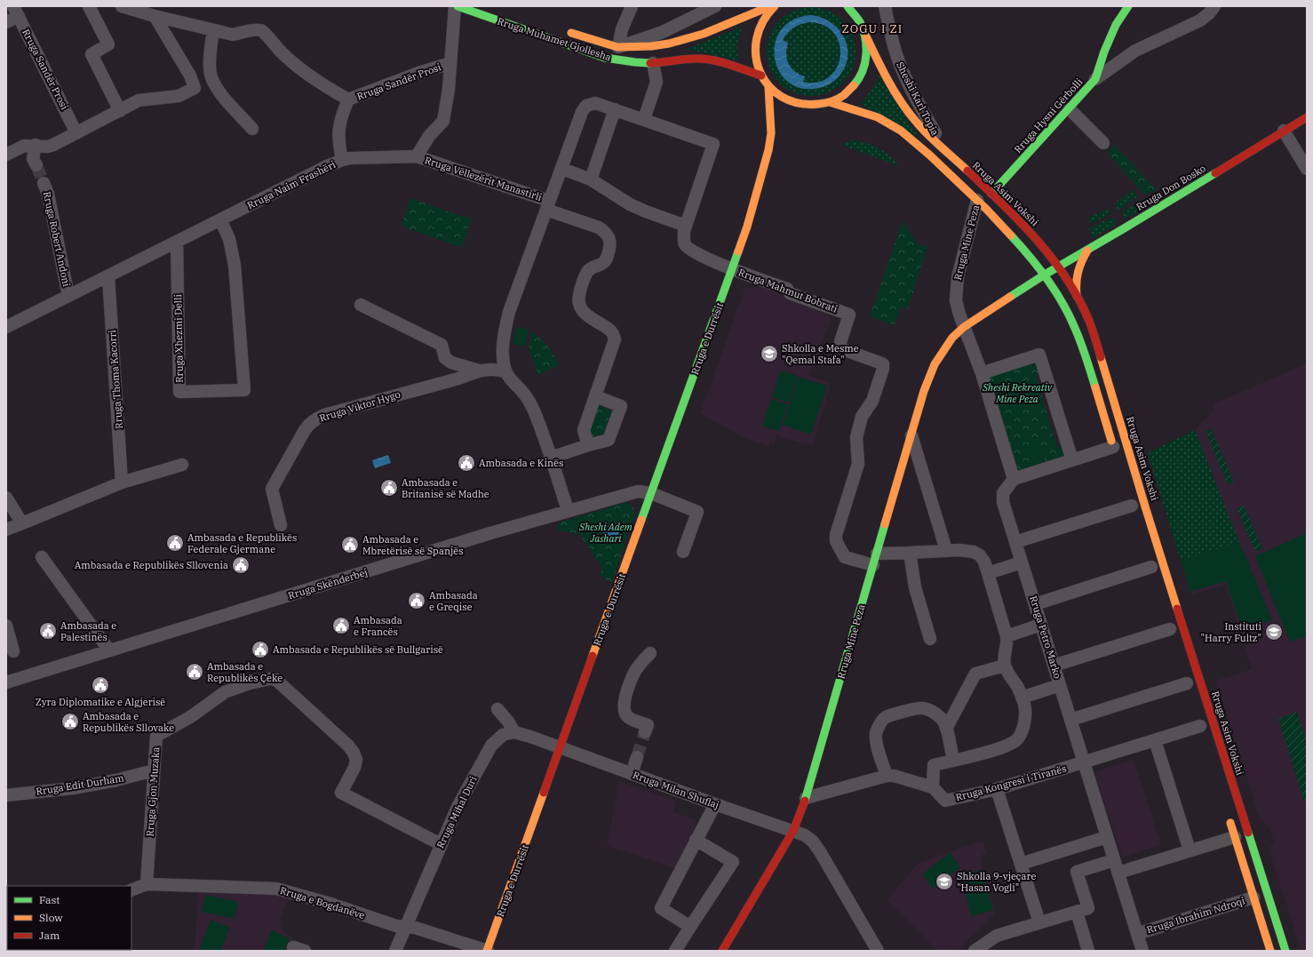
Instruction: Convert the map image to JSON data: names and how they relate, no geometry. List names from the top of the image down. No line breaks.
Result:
{"streets":{"main road":["Rruga Muhamet Gjollesha","Rruga Hysni Gërbolli","Rruga Don Bosko","Rruga Asim Vokshi","Rruga Mine Peza","Rruga e Durrësit"],"street":["Rruga Sandër Prosi","Sheshi Karl Topia","Rruga Vëllezërit Manastirli","Rruga Naim Frashëri","Rruga Robert Andoni","Rruga Mahmut Bobrati","Rruga Xhezmi Delli","Rruga Thoma Kacorri","Rruga Viktor Hygo","Rruga Skënderbej","Rruga Petro Marko","Rruga Kongresi i Tiranës","Rruga Edit Durham","Rruga Milan Shuflaj","Rruga Gjon Muzaka","Rruga Mihal Duri","Rruga e Bogdanëve","Rruga Ibrahim Ndroqi"]},"crossings":[["Sheshi Karl Topia","Rruga Asim Vokshi"],["Rruga Hysni Gërbolli","Rruga Asim Vokshi"],["Rruga Vëllezërit Manastirli","Rruga Naim Frashëri"],["Rruga Vëllezërit Manastirli","Rruga Viktor Hygo"],["Rruga Vëllezërit Manastirli","Rruga Skënderbej"],["Rruga Naim Frashëri","Rruga Robert Andoni"],["Rruga Naim Frashëri","Rruga Xhezmi Delli"],["Rruga Naim Frashëri","Rruga Thoma Kacorri"],["Rruga Don Bosko","Rruga Asim Vokshi"],["Rruga Don Bosko","Rruga Mine Peza"],["Rruga Mine Peza","Rruga Mahmut Bobrati"],["Rruga Mine Peza","Rruga Milan Shuflaj"],["Rruga Mahmut Bobrati","Rruga e Durrësit"],["Rruga e Durrësit","Rruga Skënderbej"],["Rruga e Durrësit","Rruga Milan Shuflaj"],["Rruga e Durrësit","Rruga e Bogdanëve"],["Rruga Petro Marko","Rruga Kongresi i Tiranës"],["Rruga Petro Marko","Rruga Ibrahim Ndroqi"],["Rruga Edit Durham","Rruga Gjon Muzaka"],["Rruga Gjon Muzaka","Rruga Mihal Duri"],["Rruga Gjon Muzaka","Rruga e Bogdanëve"],["Rruga Mihal Duri","Rruga e Bogdanëve"]],"districts":["ZOGU I ZI"],"parks":["Sheshi Rekreativ Mine Peza","Sheshi Adem Jashari"],"places":{"school or university":["Shkolla e Mesme \"Qemal Stafa\"","Instituti \"Harry Fultz\"","Shkolla 9-vjeçare \"Hasan Vogli\""],"public building":["Ambasada e Kinës","Ambasada e Britanisë së Madhe","Ambasada e Republikës Federale Gjermane","Ambasada e Mbretërisë së Spanjës","Ambasada e Republikës Sllovenia","Ambasada e Greqise","Ambasada e Francës","Ambasada e Palestinës","Ambasada e Republikës së Bullgarisë","Ambasada e Republikës Çeke","Zyra Diplomatike e Algjerisë","Ambasada e Republikës Sllovake"]},"legend":["Fast","Slow","Jam"]}
